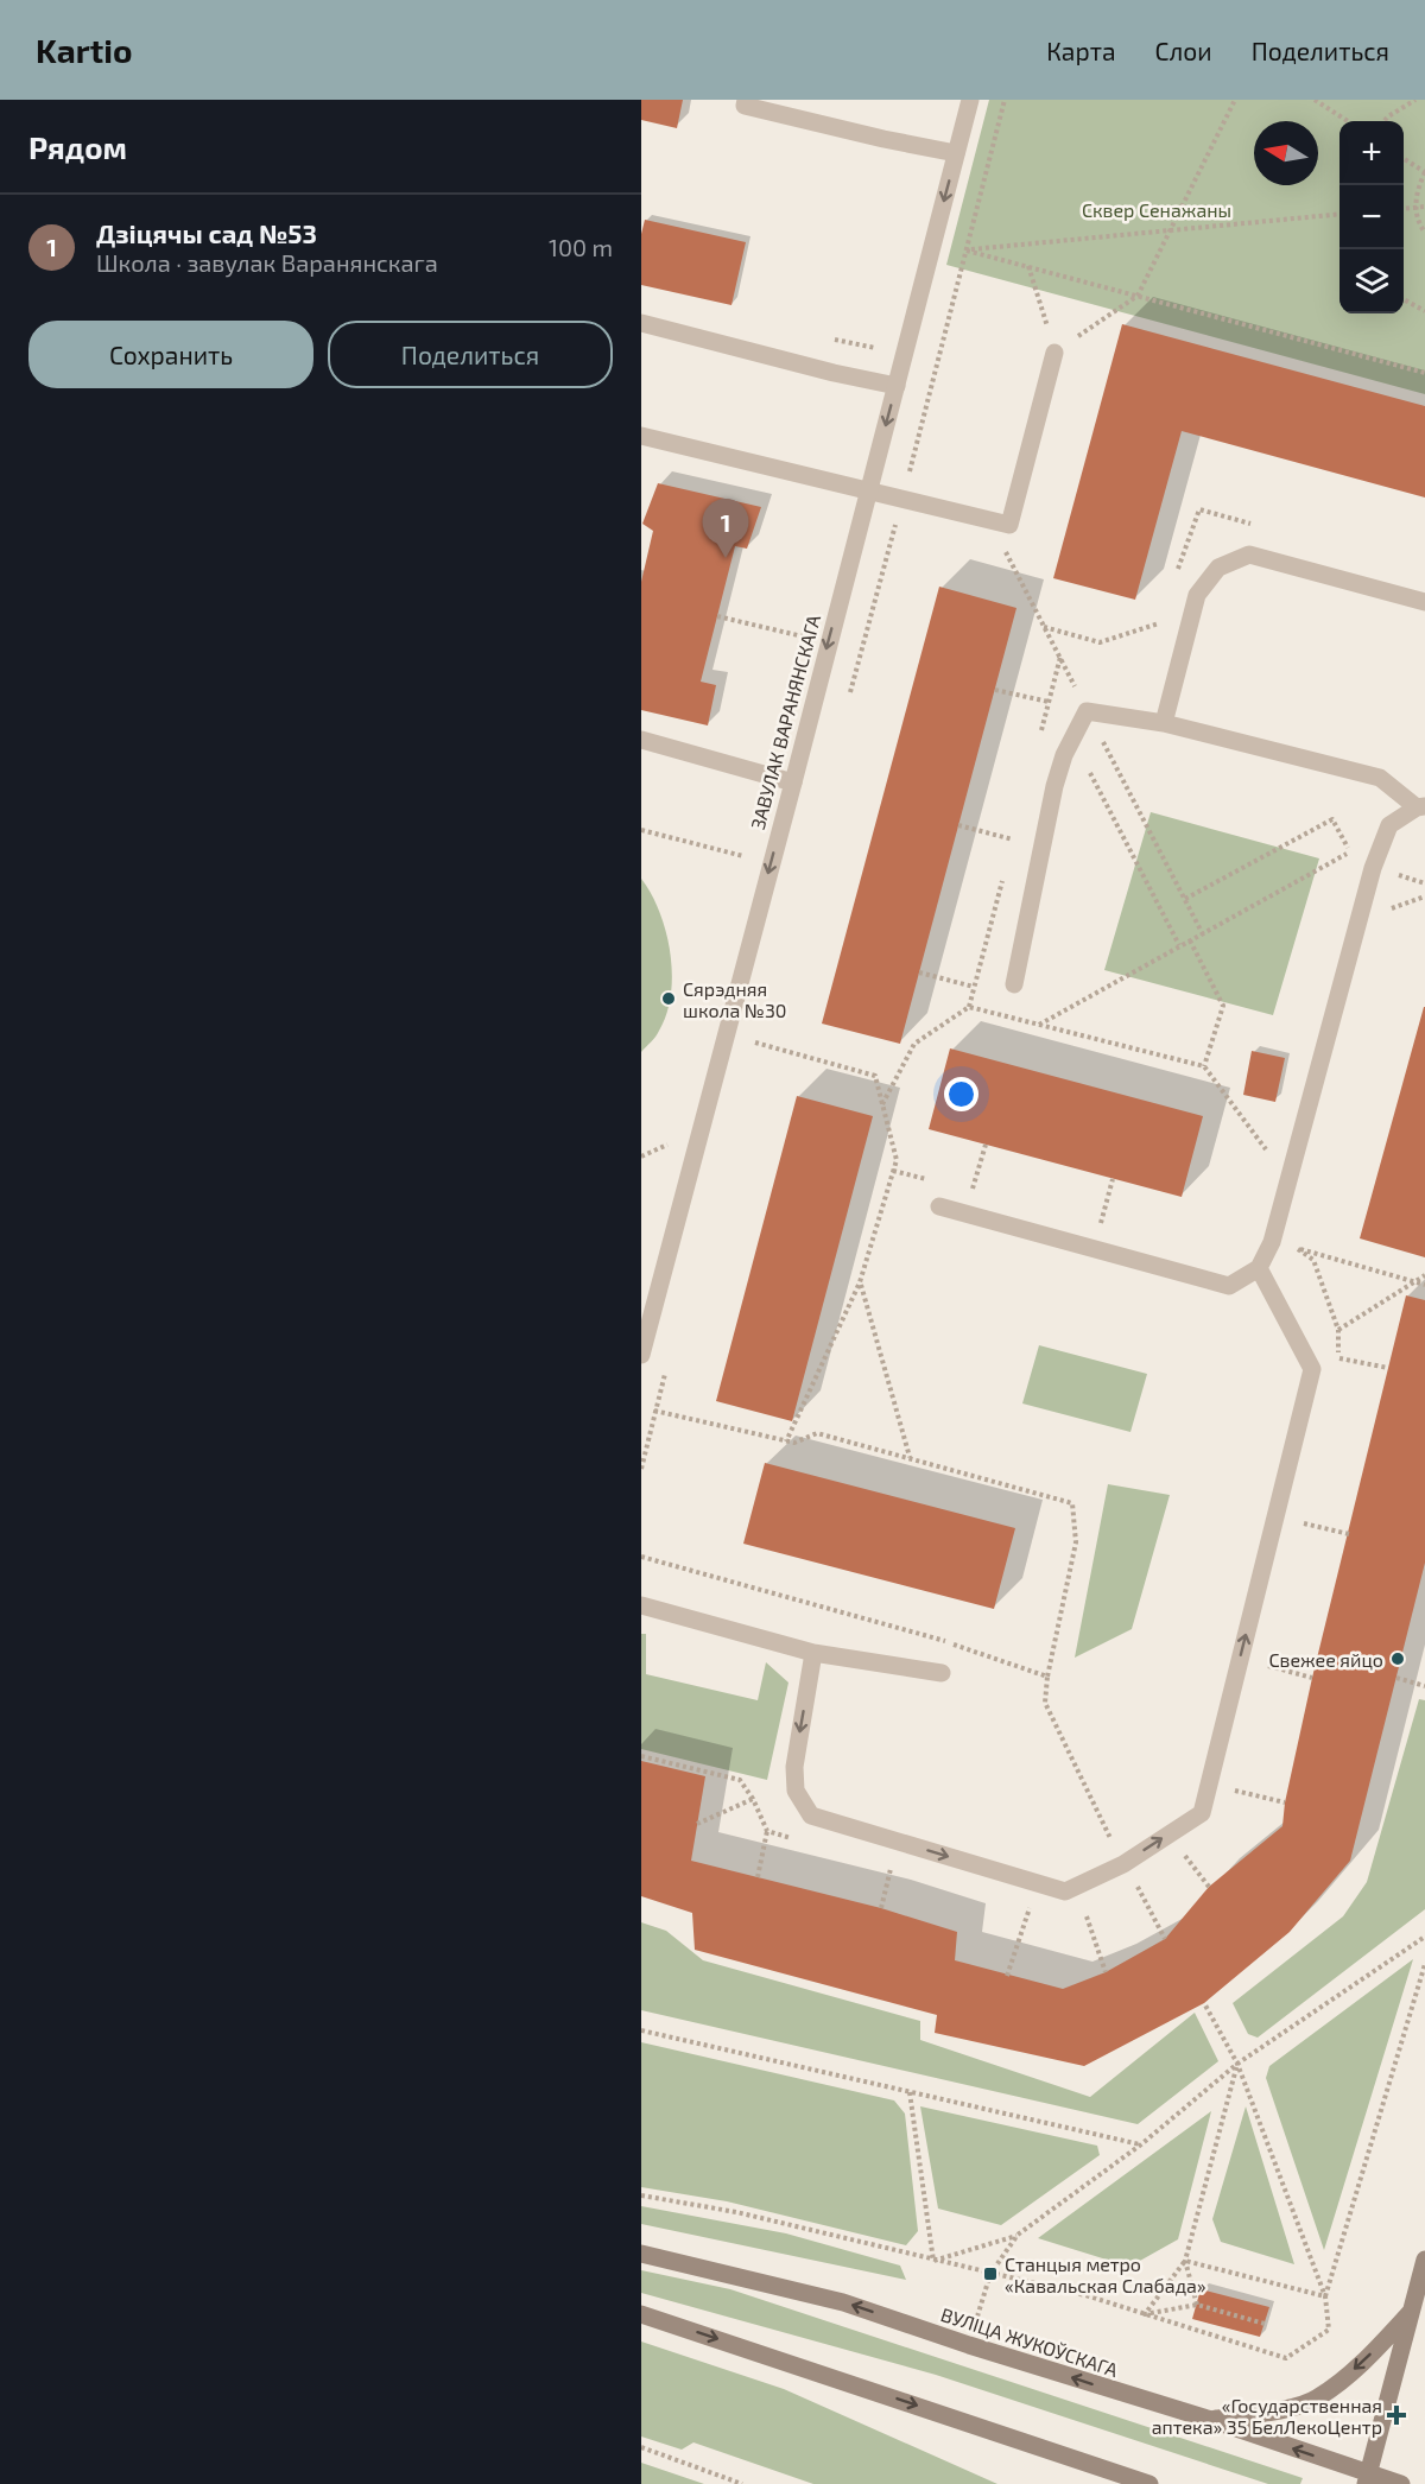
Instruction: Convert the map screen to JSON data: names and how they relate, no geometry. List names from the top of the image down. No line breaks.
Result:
{"streets":{"main road":["ВУЛІЦА ЖУКОЎСКАГА"],"street":["ЗАВУЛАК ВАРАНЯНСКАГА"]},"one_way":["ЗАВУЛАК ВАРАНЯНСКАГА"],"parks":["Сквер Сенажаны"],"places":{"other":["Сярэдняя школа №30","Свежее яйцо"],"transit":["Станцыя метро «Кавальская Слабада»"],"health":["«Государственная аптека» 35 БелЛекоЦентр"]},"north":"left","page":{"header":"Kartio","nav":["Карта","Слои","Поделиться"],"heading":"Рядом","map_buttons":["+","−"],"list":[{"mark":"1","name":"Дзіцячы сад №53","note":"Школа · завулак Варанянскага","value":"100 m"}],"buttons":["Сохранить","Поделиться"],"pins":"1"}}
